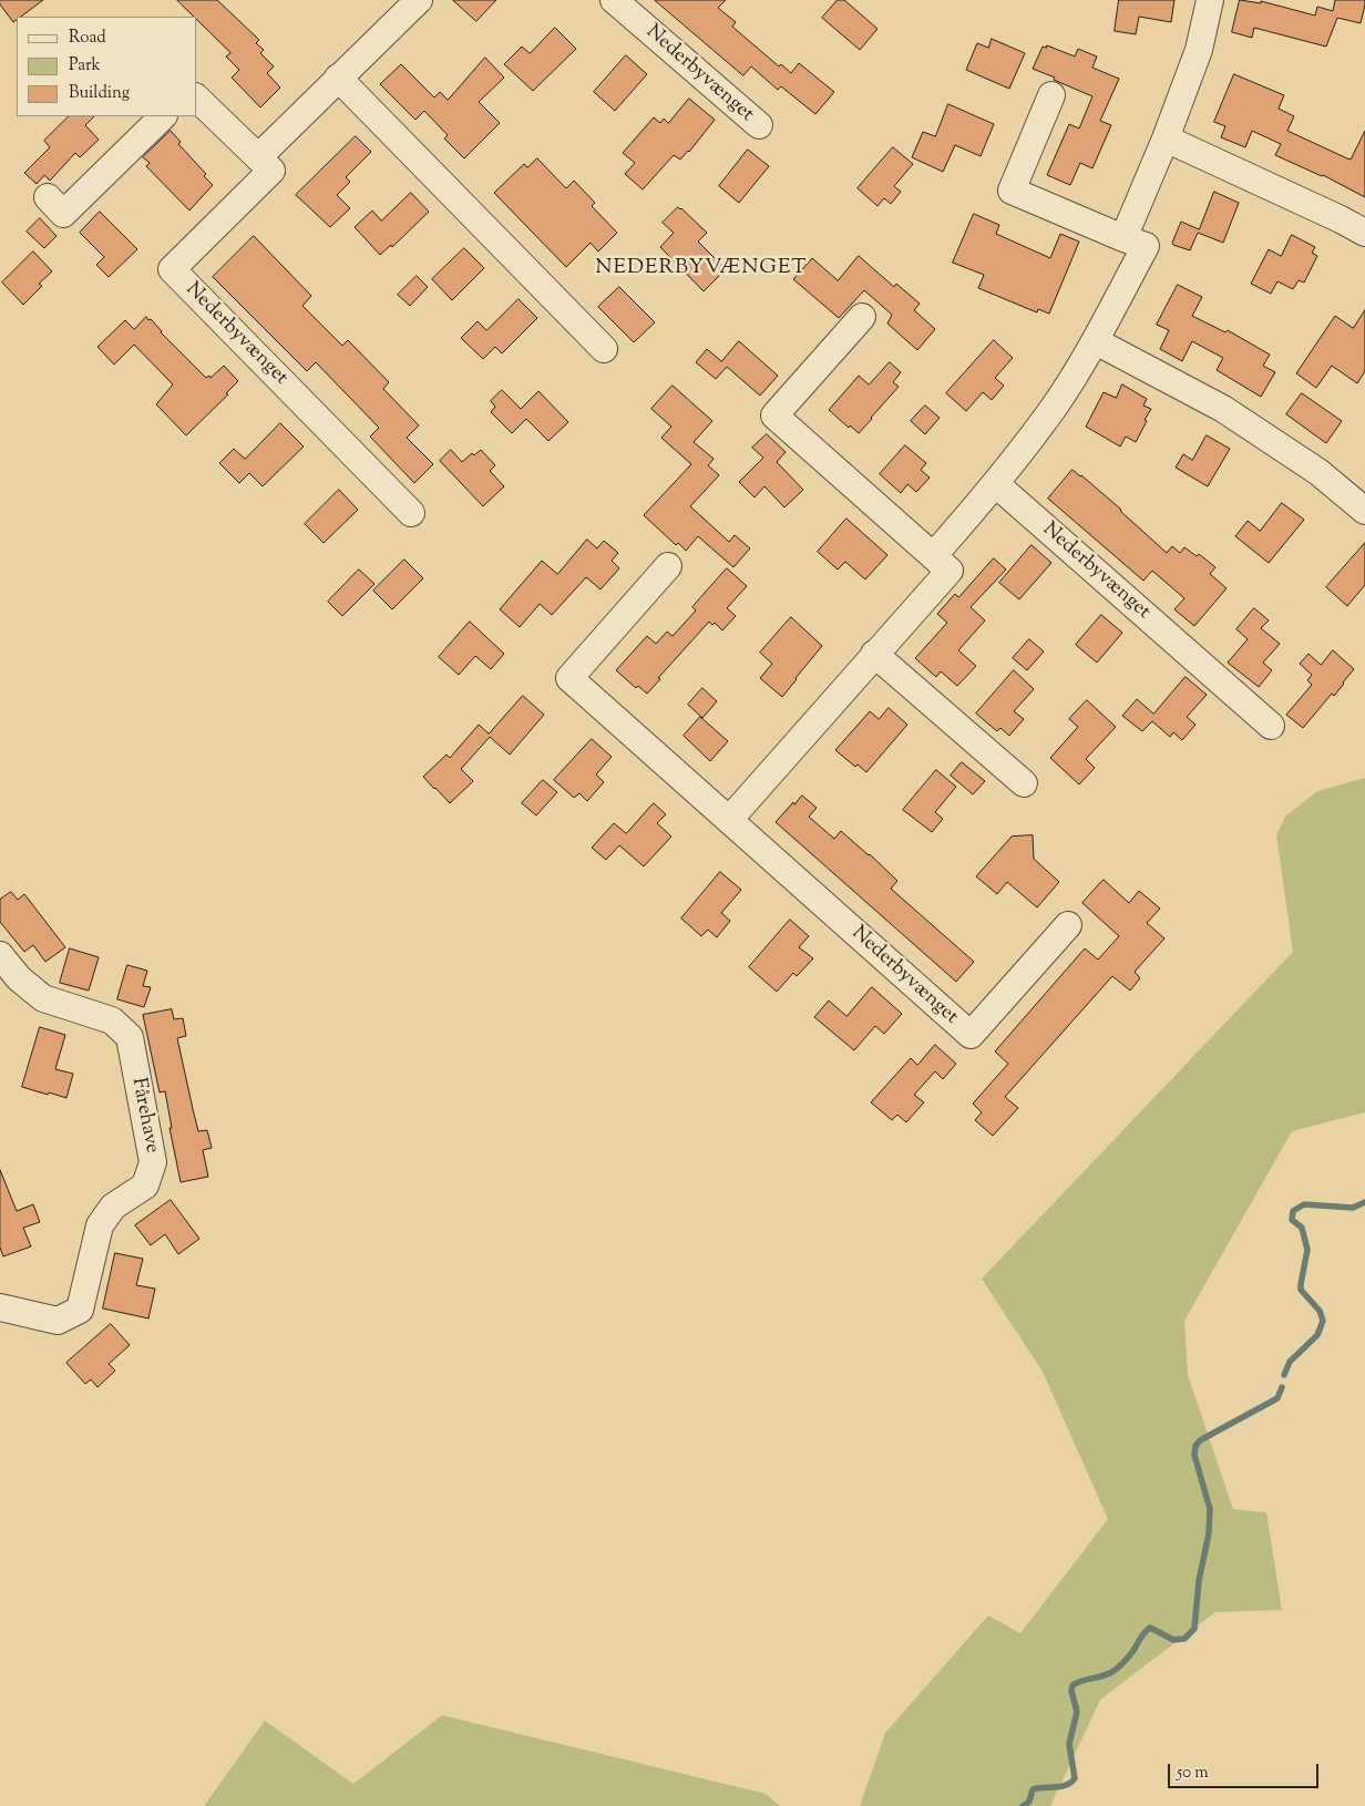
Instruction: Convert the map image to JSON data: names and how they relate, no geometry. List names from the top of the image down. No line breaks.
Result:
{"streets":{"street":["Nederbyvænget","Fårehave"]},"districts":["NEDERBYVÆNGET"],"legend":["Road","Park","Building"],"scale_bar":"50 m"}
